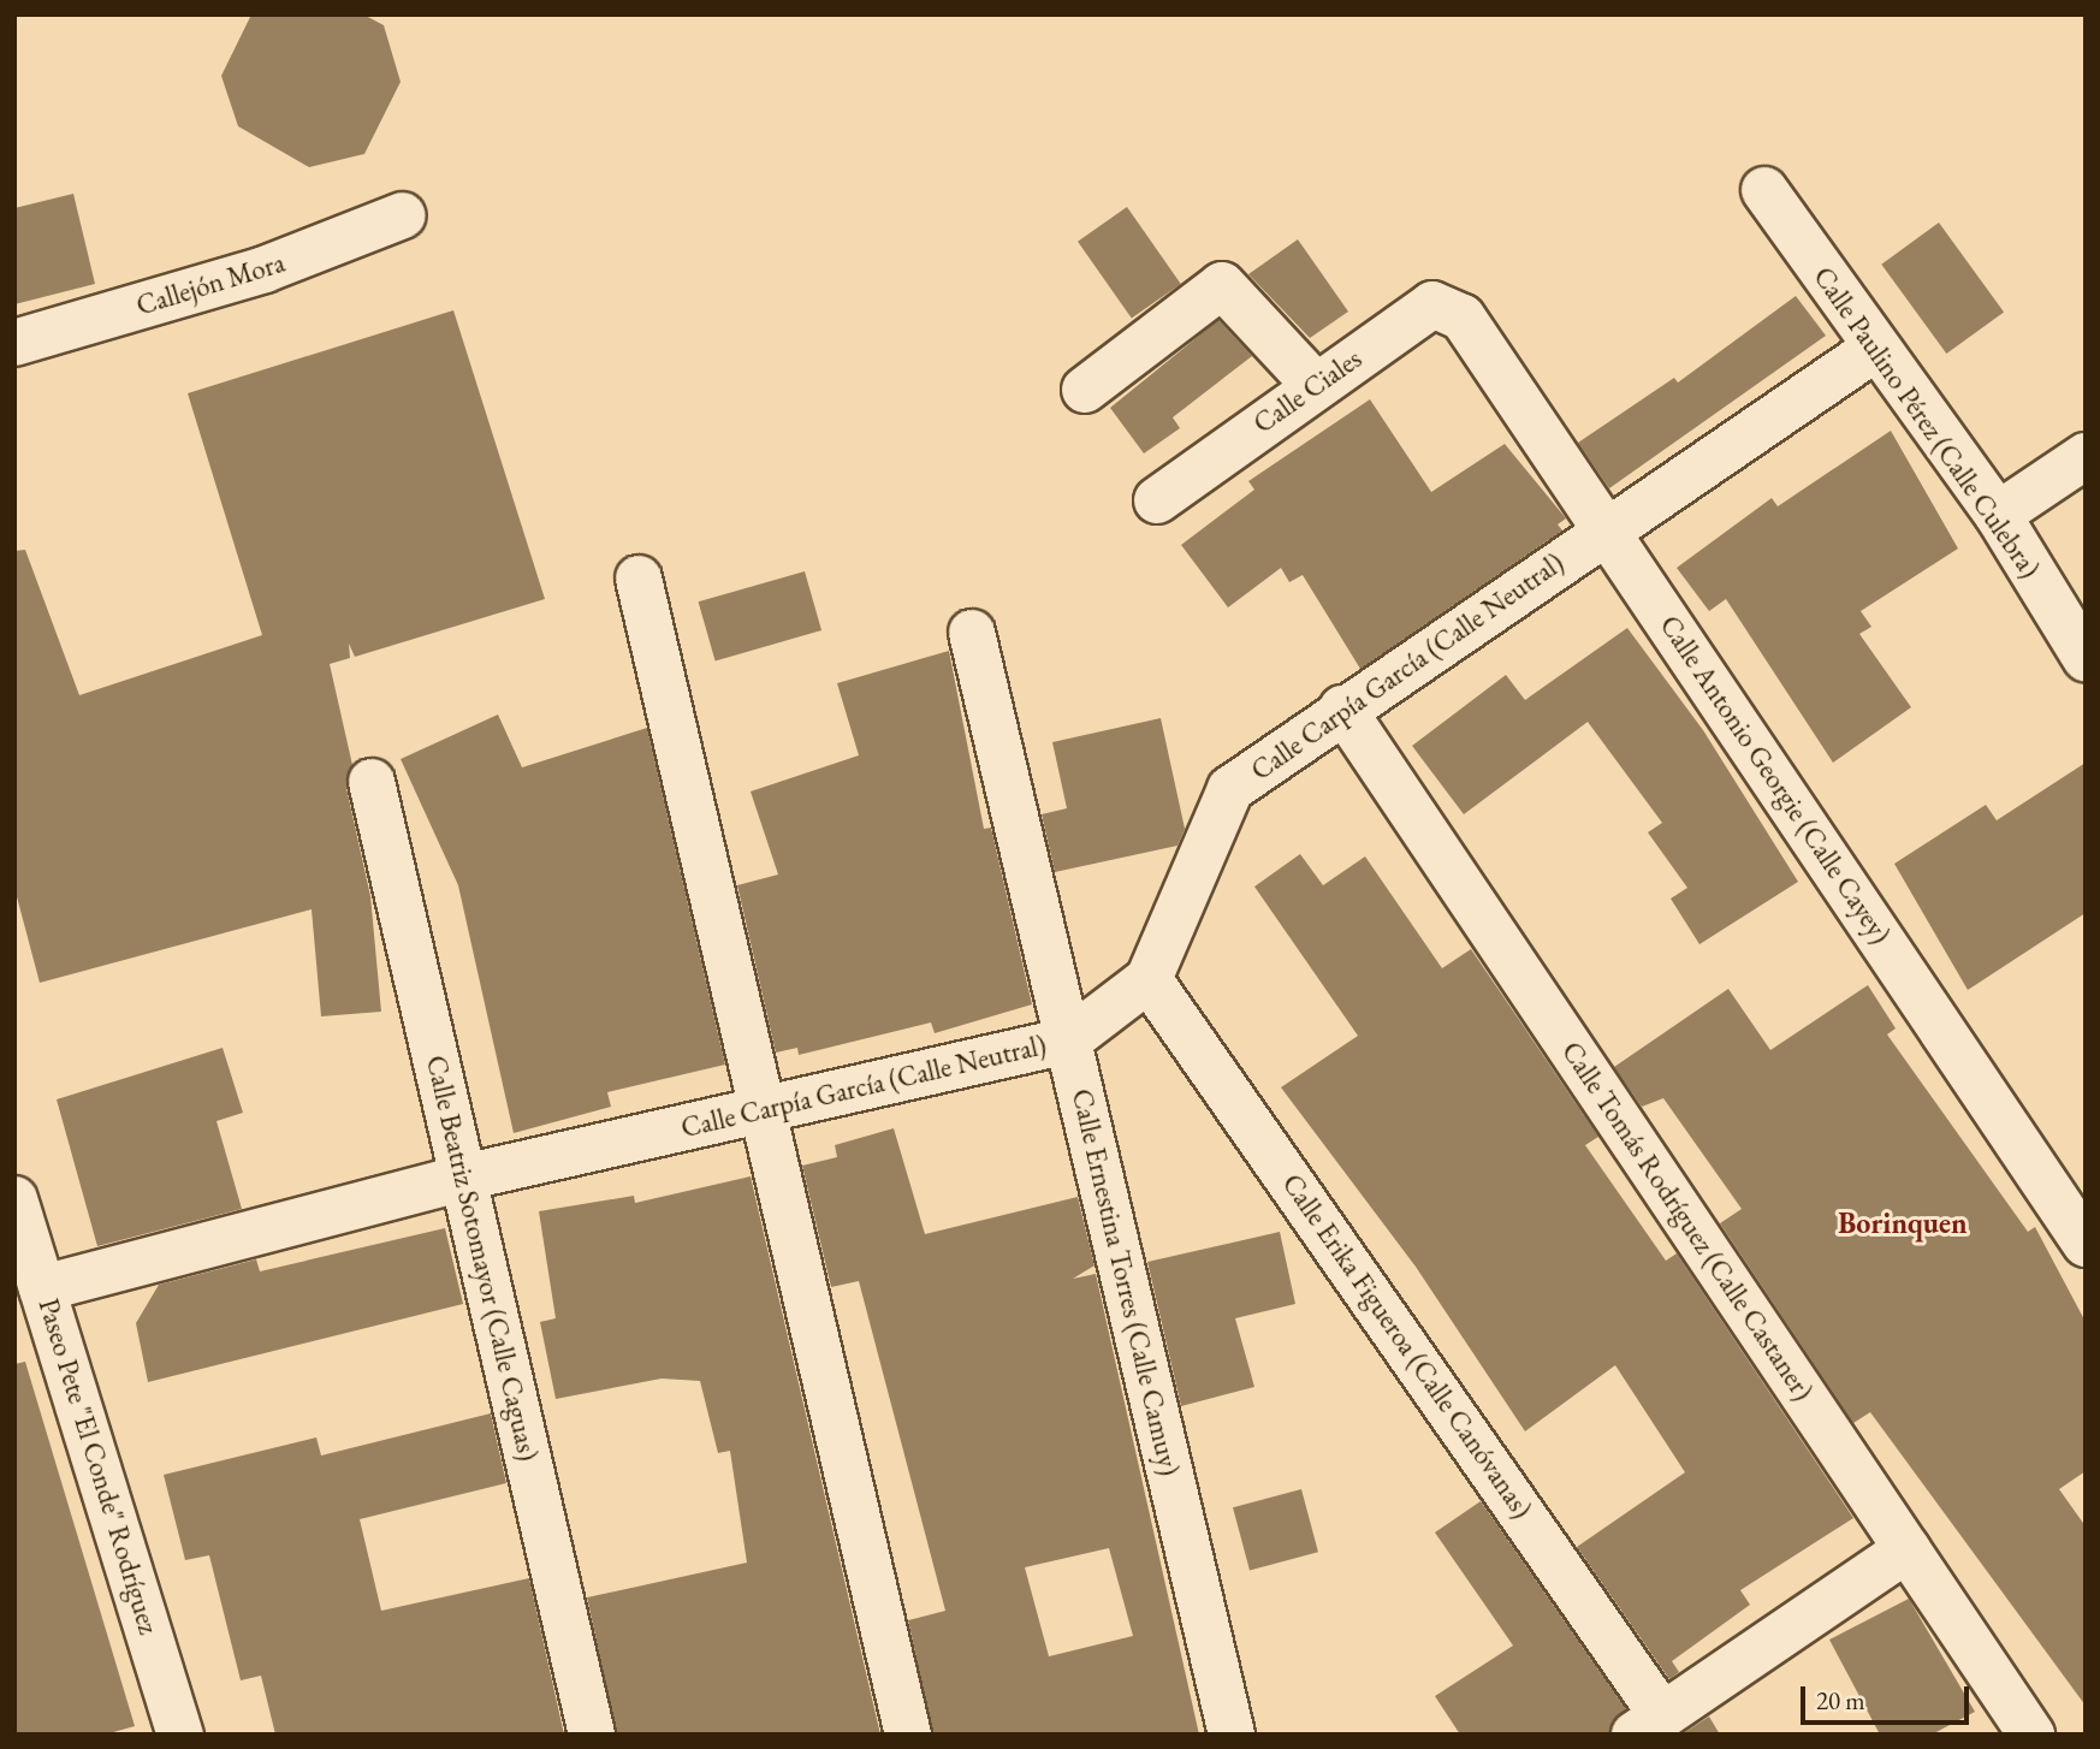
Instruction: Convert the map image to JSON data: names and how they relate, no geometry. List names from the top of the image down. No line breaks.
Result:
{"streets":{"street":["Callejón Mora","Calle Ciales","Calle Paulino Pérez (Calle Culebra)","Calle Carpía García (Calle Neutral)","Calle Antonio Georgie (Calle Cayey)","Calle Tomás Rodríguez (Calle Castaner)","Calle Beatriz Sotomayor (Calle Caguas)","Calle Ernestina Torres (Calle Camuy)","Calle Erika Figueroa (Calle Canóvanas)","Paseo Pete \"El Conde\" Rodríguez"]},"crossings":[["Calle Ciales","Calle Antonio Georgie (Calle Cayey)"],["Calle Paulino Pérez (Calle Culebra)","Calle Carpía García (Calle Neutral)"],["Calle Carpía García (Calle Neutral)","Calle Antonio Georgie (Calle Cayey)"],["Calle Carpía García (Calle Neutral)","Calle Tomás Rodríguez (Calle Castaner)"],["Calle Carpía García (Calle Neutral)","Calle Beatriz Sotomayor (Calle Caguas)"],["Calle Carpía García (Calle Neutral)","Calle Ernestina Torres (Calle Camuy)"],["Calle Carpía García (Calle Neutral)","Calle Erika Figueroa (Calle Canóvanas)"],["Calle Carpía García (Calle Neutral)","Paseo Pete \"El Conde\" Rodríguez"]],"districts":["Borinquen"],"scale_bar":"20 m"}
